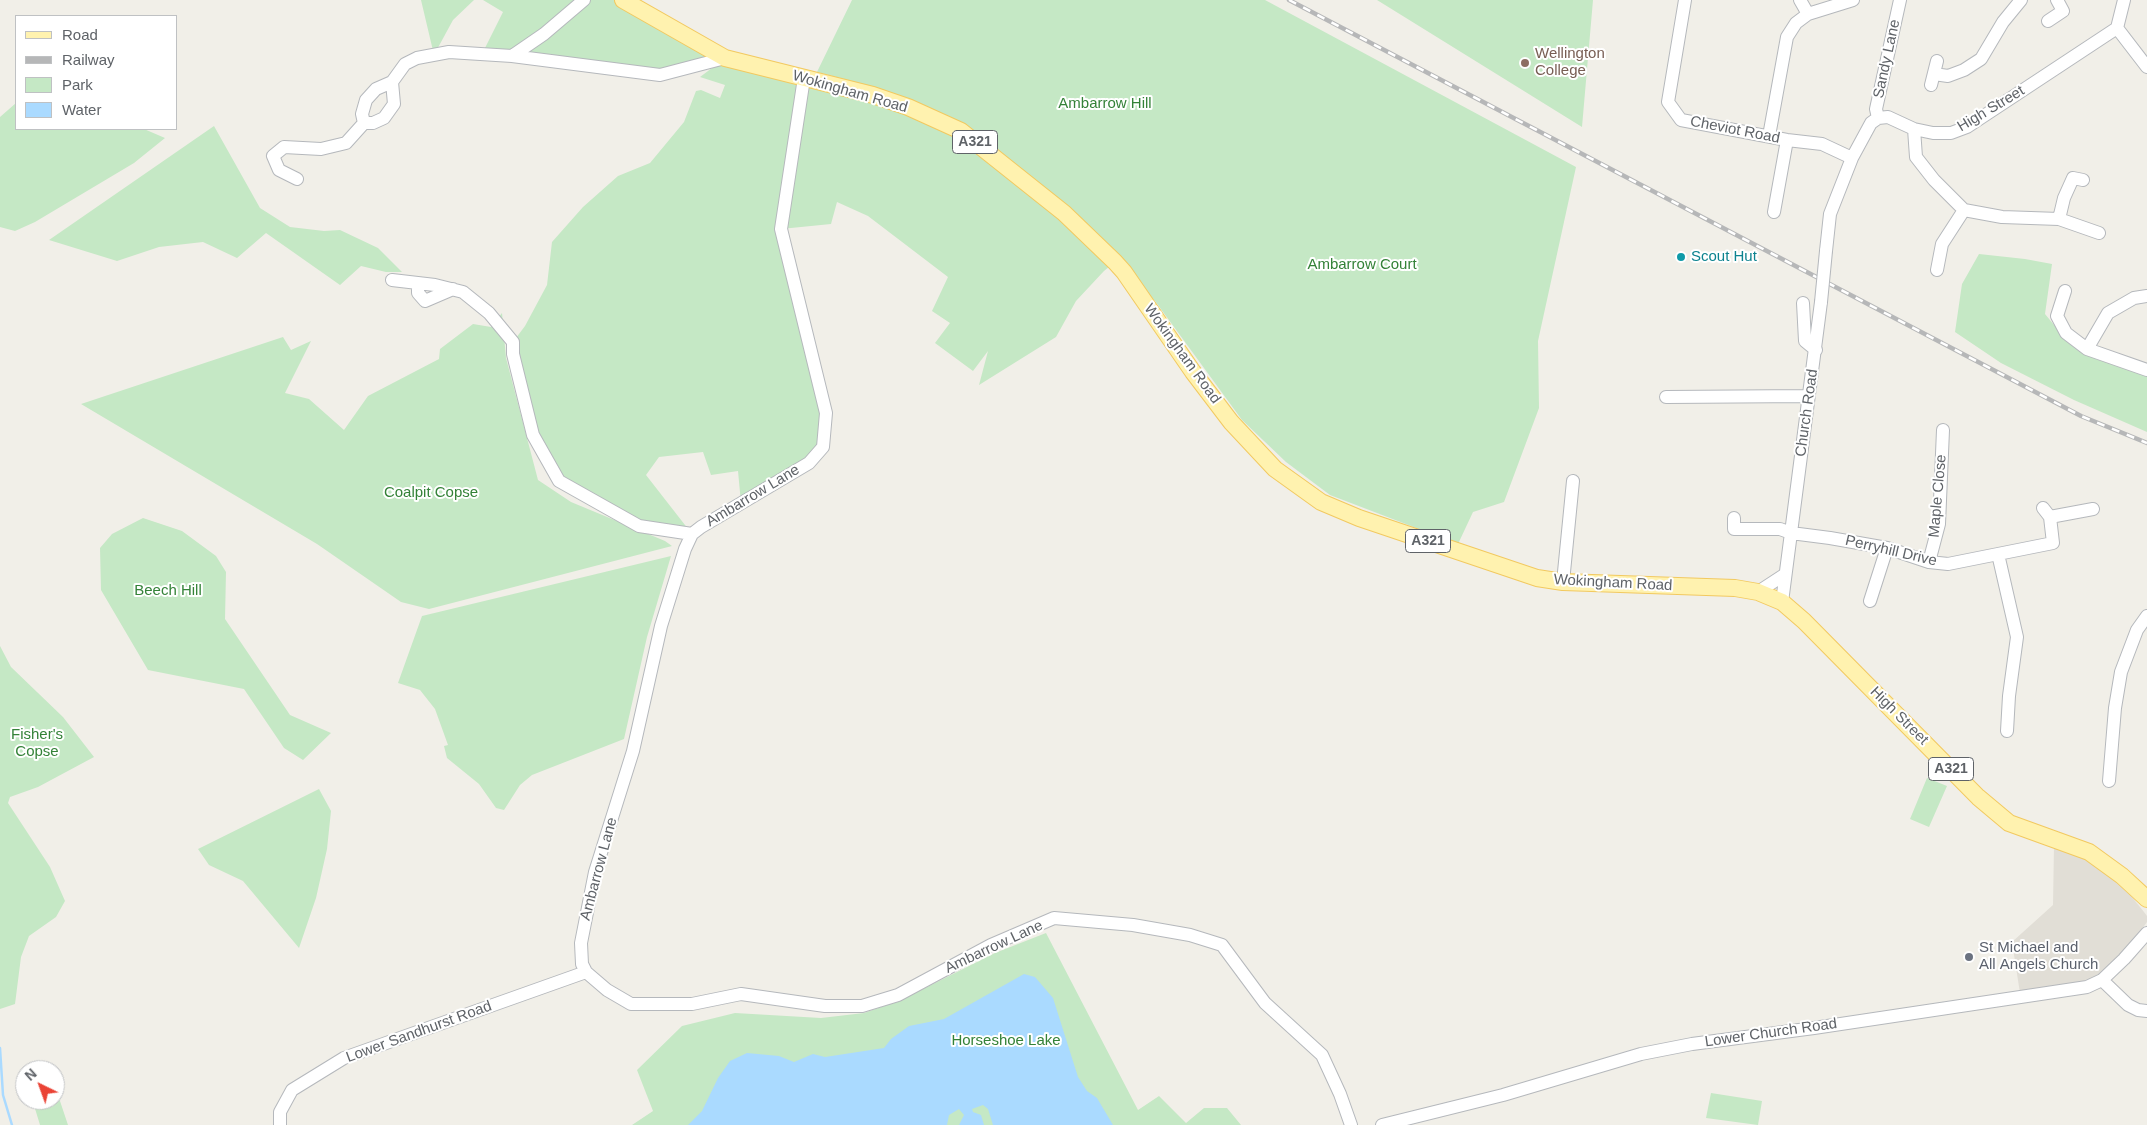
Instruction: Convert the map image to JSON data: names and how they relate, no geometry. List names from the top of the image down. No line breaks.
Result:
{"streets":{"main road":["Wokingham Road","High Street","A321"],"street":["Sandy Lane","Cheviot Road","Church Road","Ambarrow Lane","Maple Close","Perryhill Drive","Lower Sandhurst Road","Lower Church Road"]},"crossings":[["Sandy Lane","High Street"],["Wokingham Road","High Street"],["Wokingham Road","Church Road"],["Wokingham Road","Ambarrow Lane"],["High Street","Church Road"],["Cheviot Road","Church Road"],["Church Road","Perryhill Drive"],["Ambarrow Lane","Lower Sandhurst Road"],["Maple Close","Perryhill Drive"]],"parks":["Ambarrow Hill","Ambarrow Court","Coalpit Copse","Beech Hill","Fisher's Copse","Horseshoe Lake"],"places":["Wellington College","Scout Hut","St Michael and All Angels Church"],"legend":["Road","Railway","Park","Water"],"north":"top left"}
